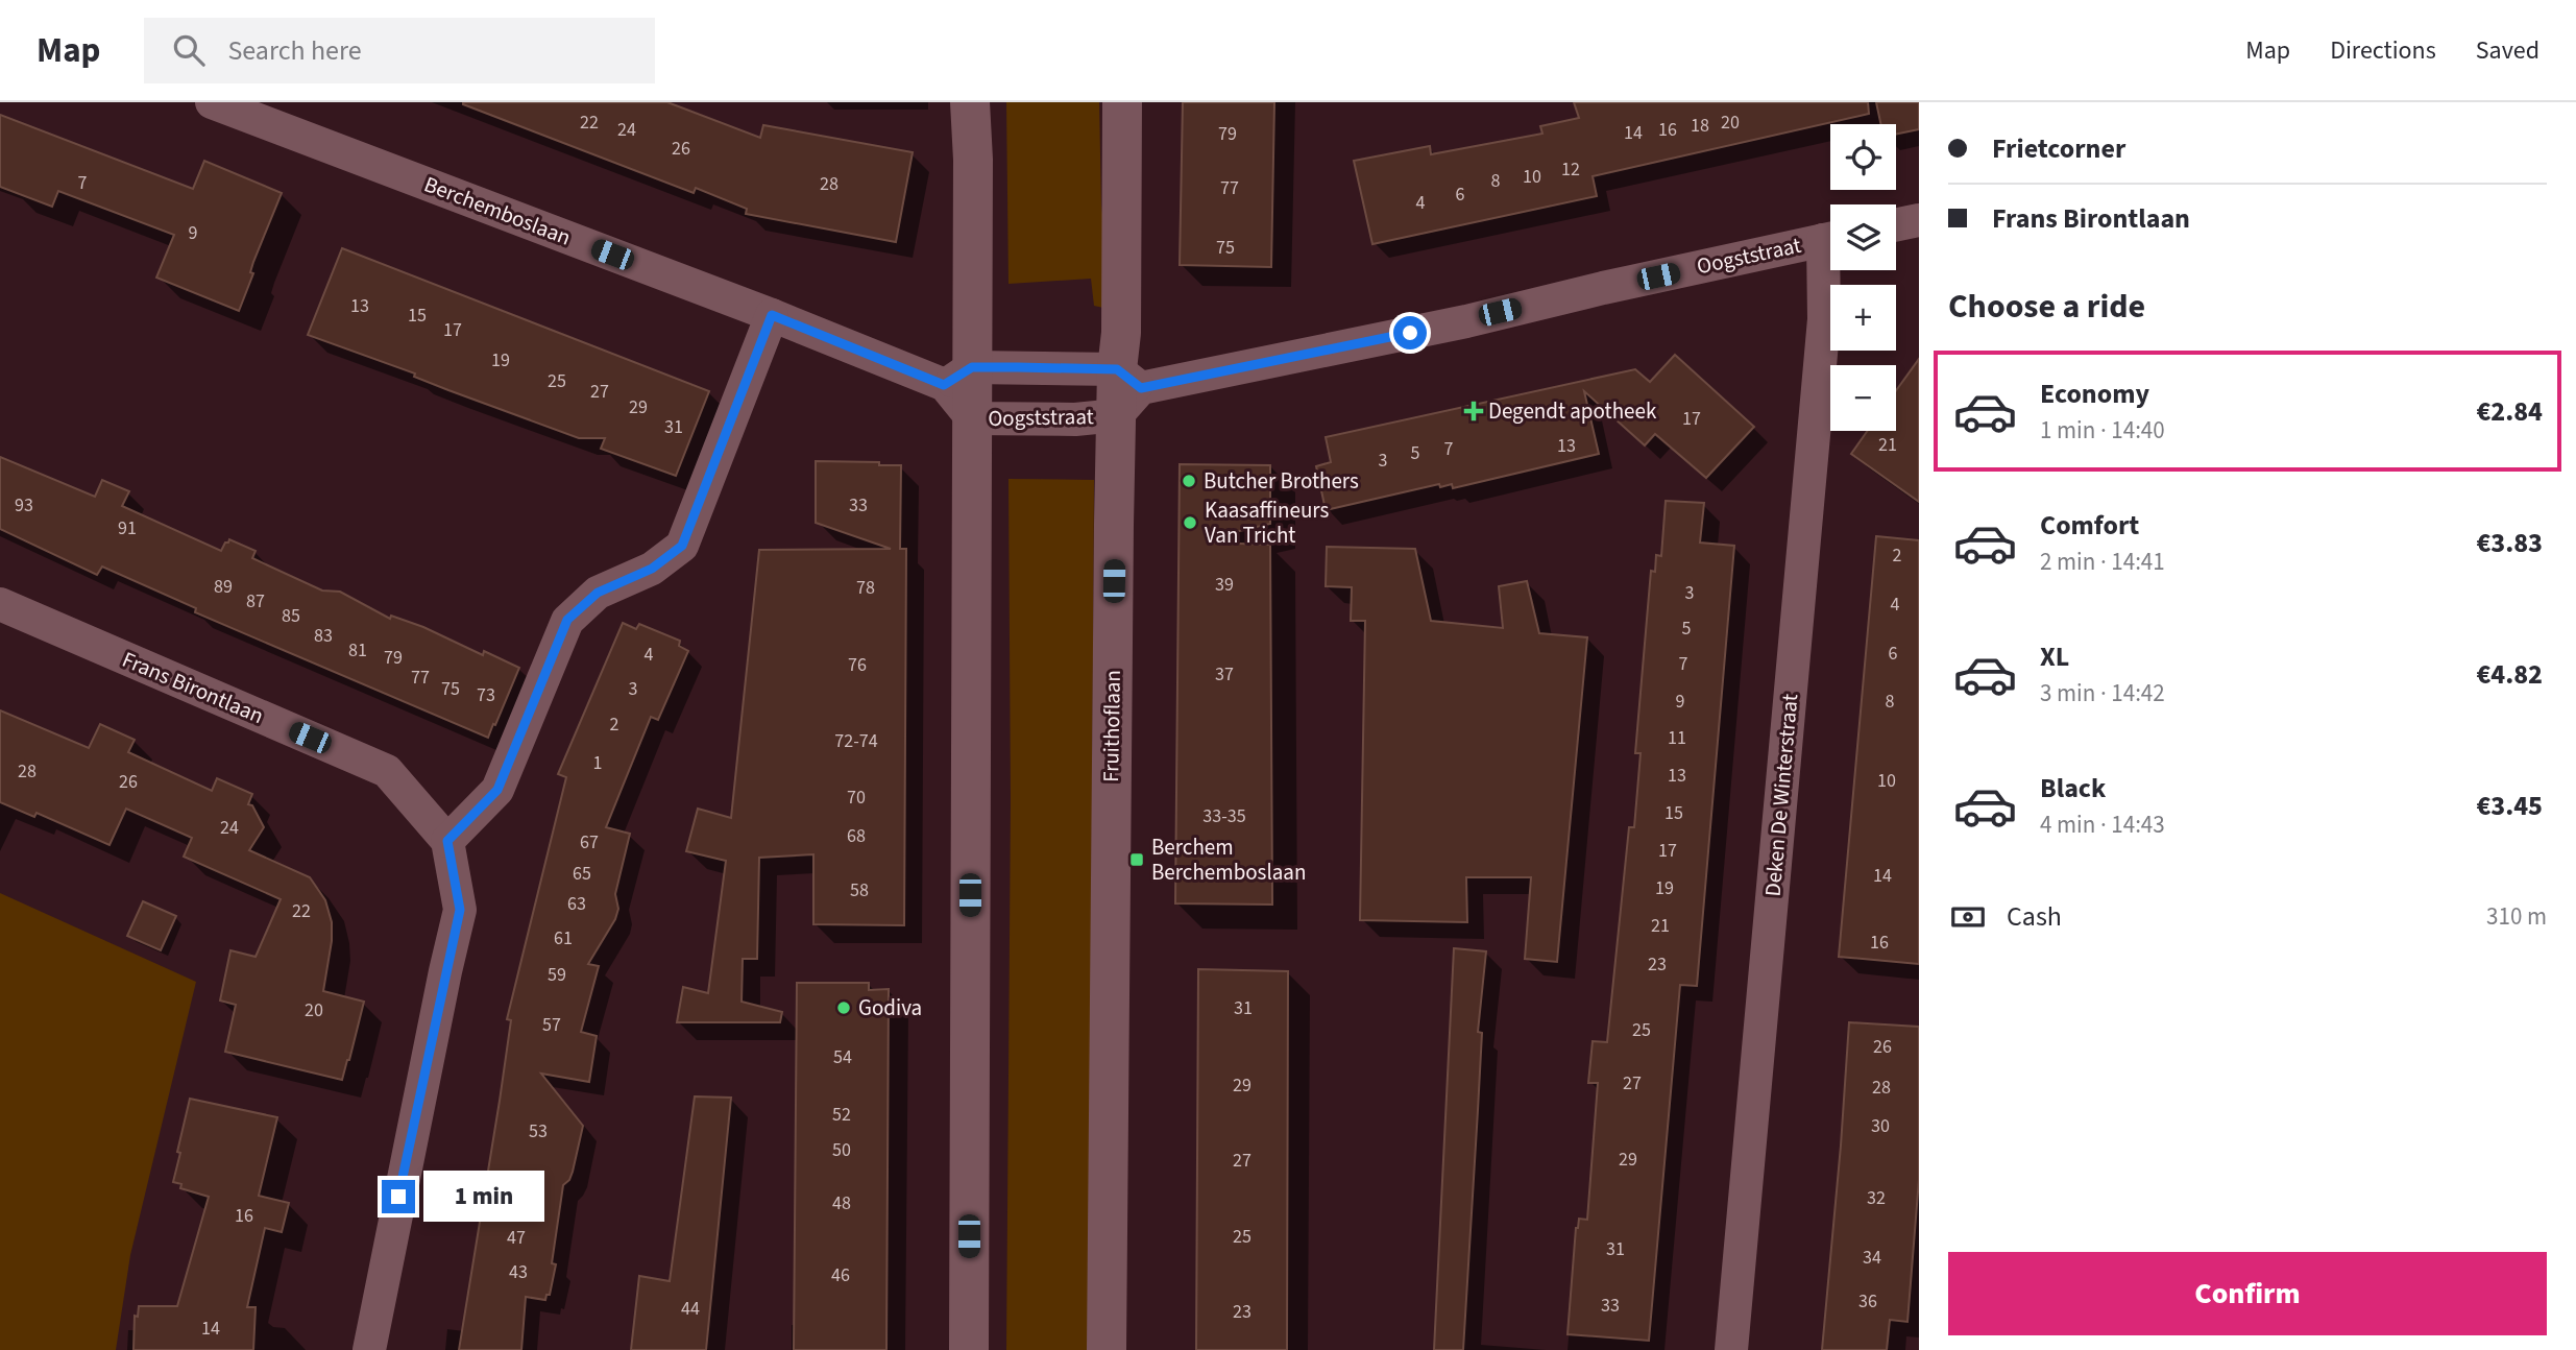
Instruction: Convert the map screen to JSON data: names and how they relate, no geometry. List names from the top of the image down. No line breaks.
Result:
{"streets":{"street":["Berchemboslaan","Oogststraat","Frans Birontlaan","Fruithoflaan","Deken De Winterstraat"]},"crossings":[["Berchemboslaan","Oogststraat"],["Oogststraat","Fruithoflaan"]],"places":{"health":["Degendt apotheek"],"other":["Butcher Brothers","Kaasaffineurs Van Tricht","Godiva"],"transit":["Berchem Berchemboslaan"]},"house_numbers":["22","20","18","24","16","14","79","26","12","10","8","7","28","77","6","4","9","75","13","15","17","19","25","27","29","17","31","21","13","7","5","3","93","33","91","2","39","89","78","3","87","4","85","5","83","81","6","4","79","7","76","37","77","75","3","73","9","8","2","11","72-74","1","28","13","10","26","70","15","33-35","24","68","67","17","65","14","19","58","63","22","21","61","16","23","59","31","20","57","25","26","54","27","29","28","52","30","53","50","29","27","32","48","16","25","47","31","34","43","46","36","33","44","23","14"],"page":{"header":"Map","search":"Search here","nav":["Map","Directions","Saved"],"banner":["Frietcorner","Frans Birontlaan"],"map_buttons":["+","−"],"heading":"Choose a ride","list":[{"name":"Economy","note":"1 min · 14:40","value":"€2.84"},{"name":"Comfort","note":"2 min · 14:41","value":"€3.83"},{"name":"XL","note":"3 min · 14:42","value":"€4.82"},{"name":"Black","note":"4 min · 14:43","value":"€3.45"}],"pay":["Cash","310 m"],"bubble":"1 min","buttons":"Confirm"}}
